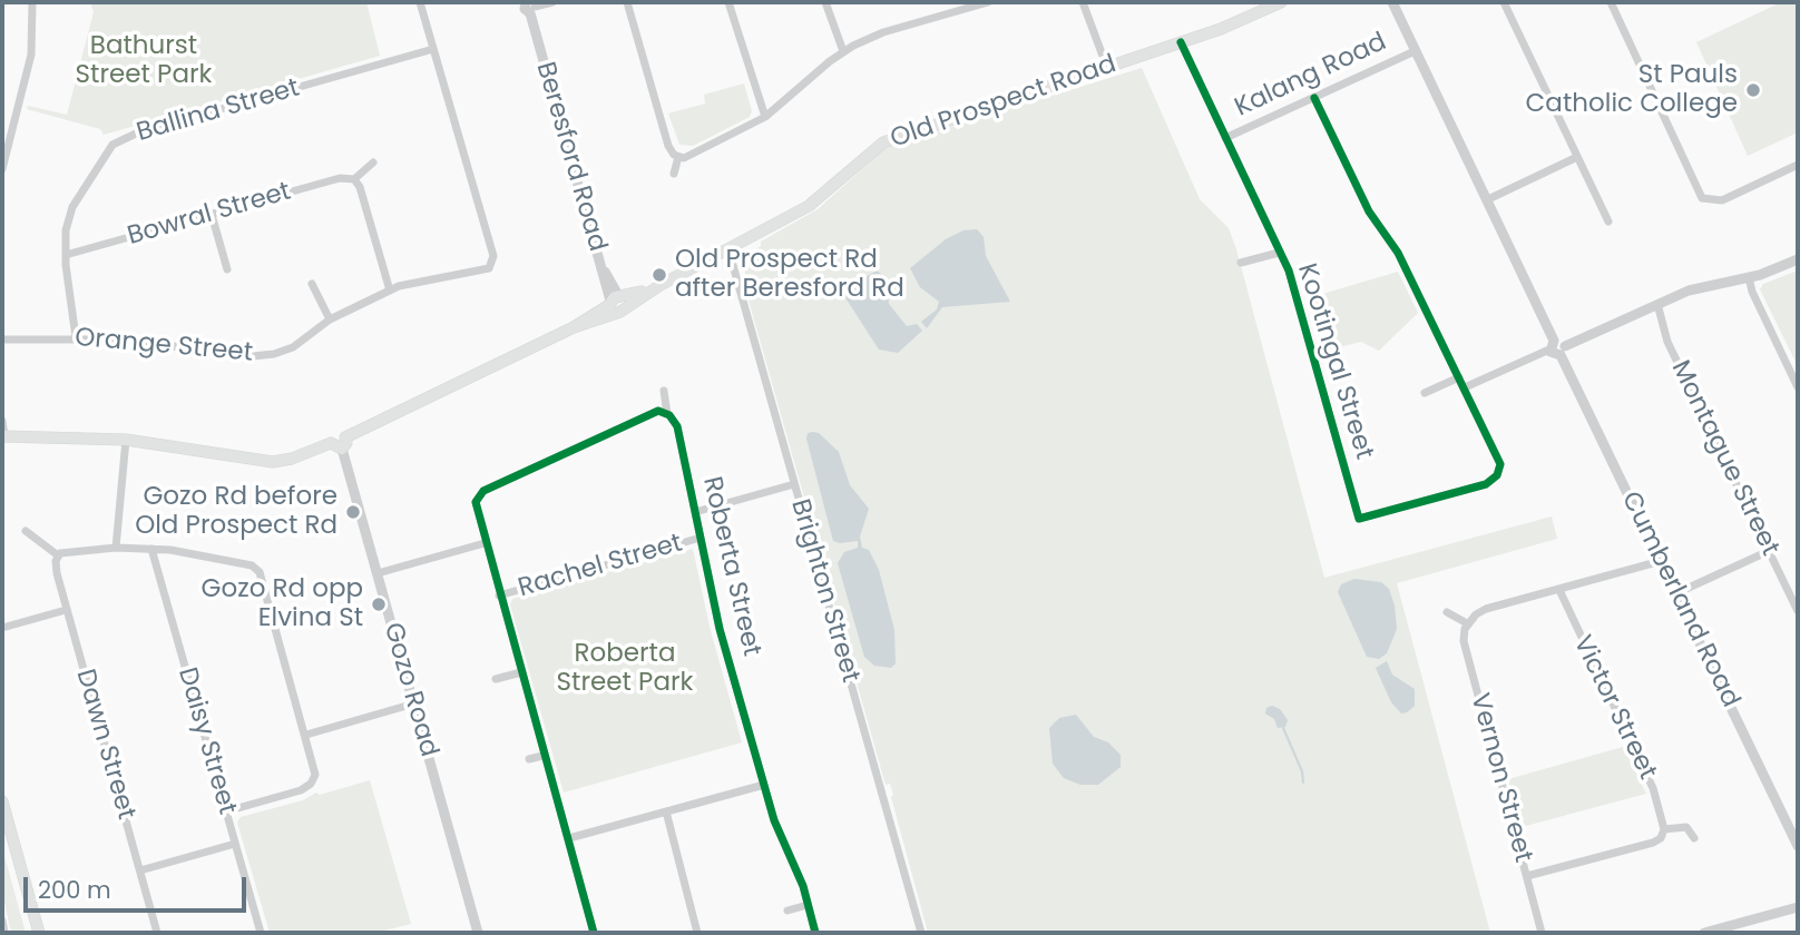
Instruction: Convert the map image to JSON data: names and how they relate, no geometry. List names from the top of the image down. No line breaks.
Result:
{"streets":{"main road":["Old Prospect Road"],"street":["Kalang Road","Ballina Street","Beresford Road","Bowral Street","Orange Street","Kootingal Street","Montague Street","Rachel Street","Roberta Street","Brighton Street","Cumberland Road","Gozo Road","Victor Street","Daisy Street","Dawn Street","Vernon Street"]},"crossings":[["Kalang Road","Kootingal Street"],["Old Prospect Road","Beresford Road"],["Old Prospect Road","Kootingal Street"],["Old Prospect Road","Brighton Street"],["Old Prospect Road","Gozo Road"],["Ballina Street","Bowral Street"],["Ballina Street","Orange Street"],["Rachel Street","Roberta Street"]],"parks":["Bathurst Street Park","Roberta Street Park"],"places":["St Pauls Catholic College","Old Prospect Rd after Beresford Rd","Gozo Rd before Old Prospect Rd","Gozo Rd opp Elvina St"],"scale_bar":"200 m"}
